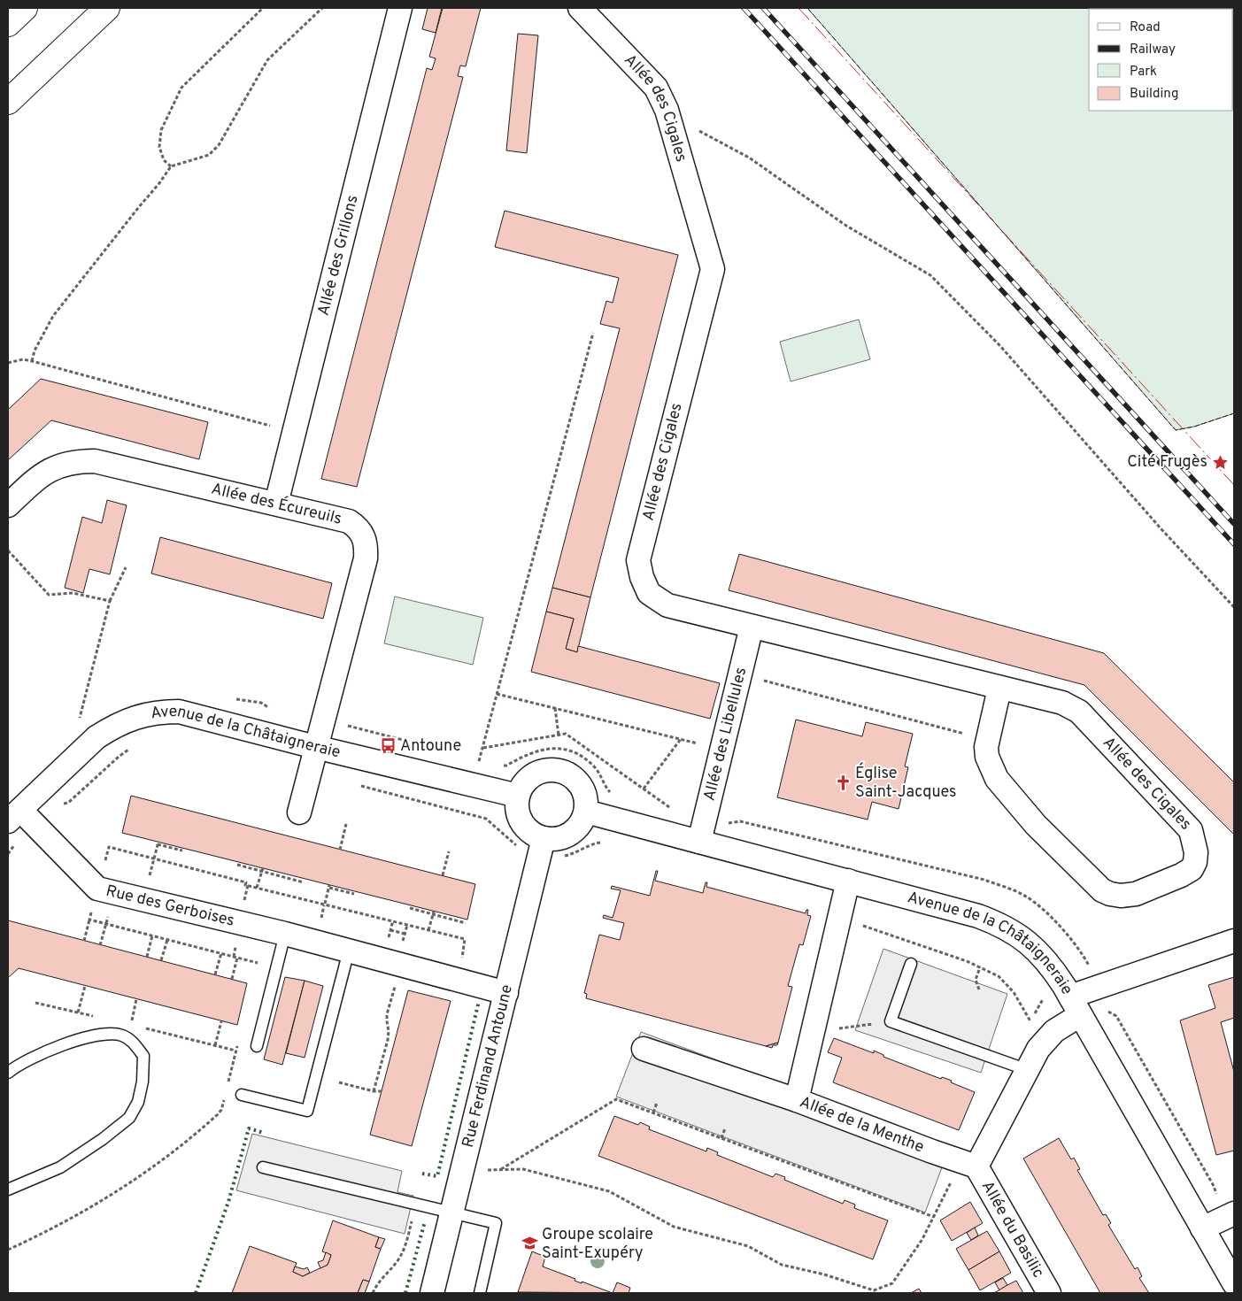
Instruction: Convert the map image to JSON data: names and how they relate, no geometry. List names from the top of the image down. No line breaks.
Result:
{"streets":{"street":["Allée des Cigales","Allée des Grillons","Allée des Écureuils","Allée des Libellules","Avenue de la Châtaigneraie","Rue des Gerboises","Rue Ferdinand Antoune","Allée de la Menthe","Allée du Basilic"]},"crossings":[["Allée des Cigales","Allée des Libellules"],["Allée des Grillons","Allée des Écureuils"],["Allée des Écureuils","Avenue de la Châtaigneraie"],["Allée des Libellules","Avenue de la Châtaigneraie"],["Avenue de la Châtaigneraie","Rue des Gerboises"],["Avenue de la Châtaigneraie","Rue Ferdinand Antoune"],["Rue des Gerboises","Rue Ferdinand Antoune"],["Allée de la Menthe","Allée du Basilic"]],"places":{"place":["Cité Frugès"],"bus stop":["Antoune"],"church":["Église Saint-Jacques"],"school or university":["Groupe scolaire Saint-Exupéry"]},"legend":["Road","Railway","Park","Building"]}
